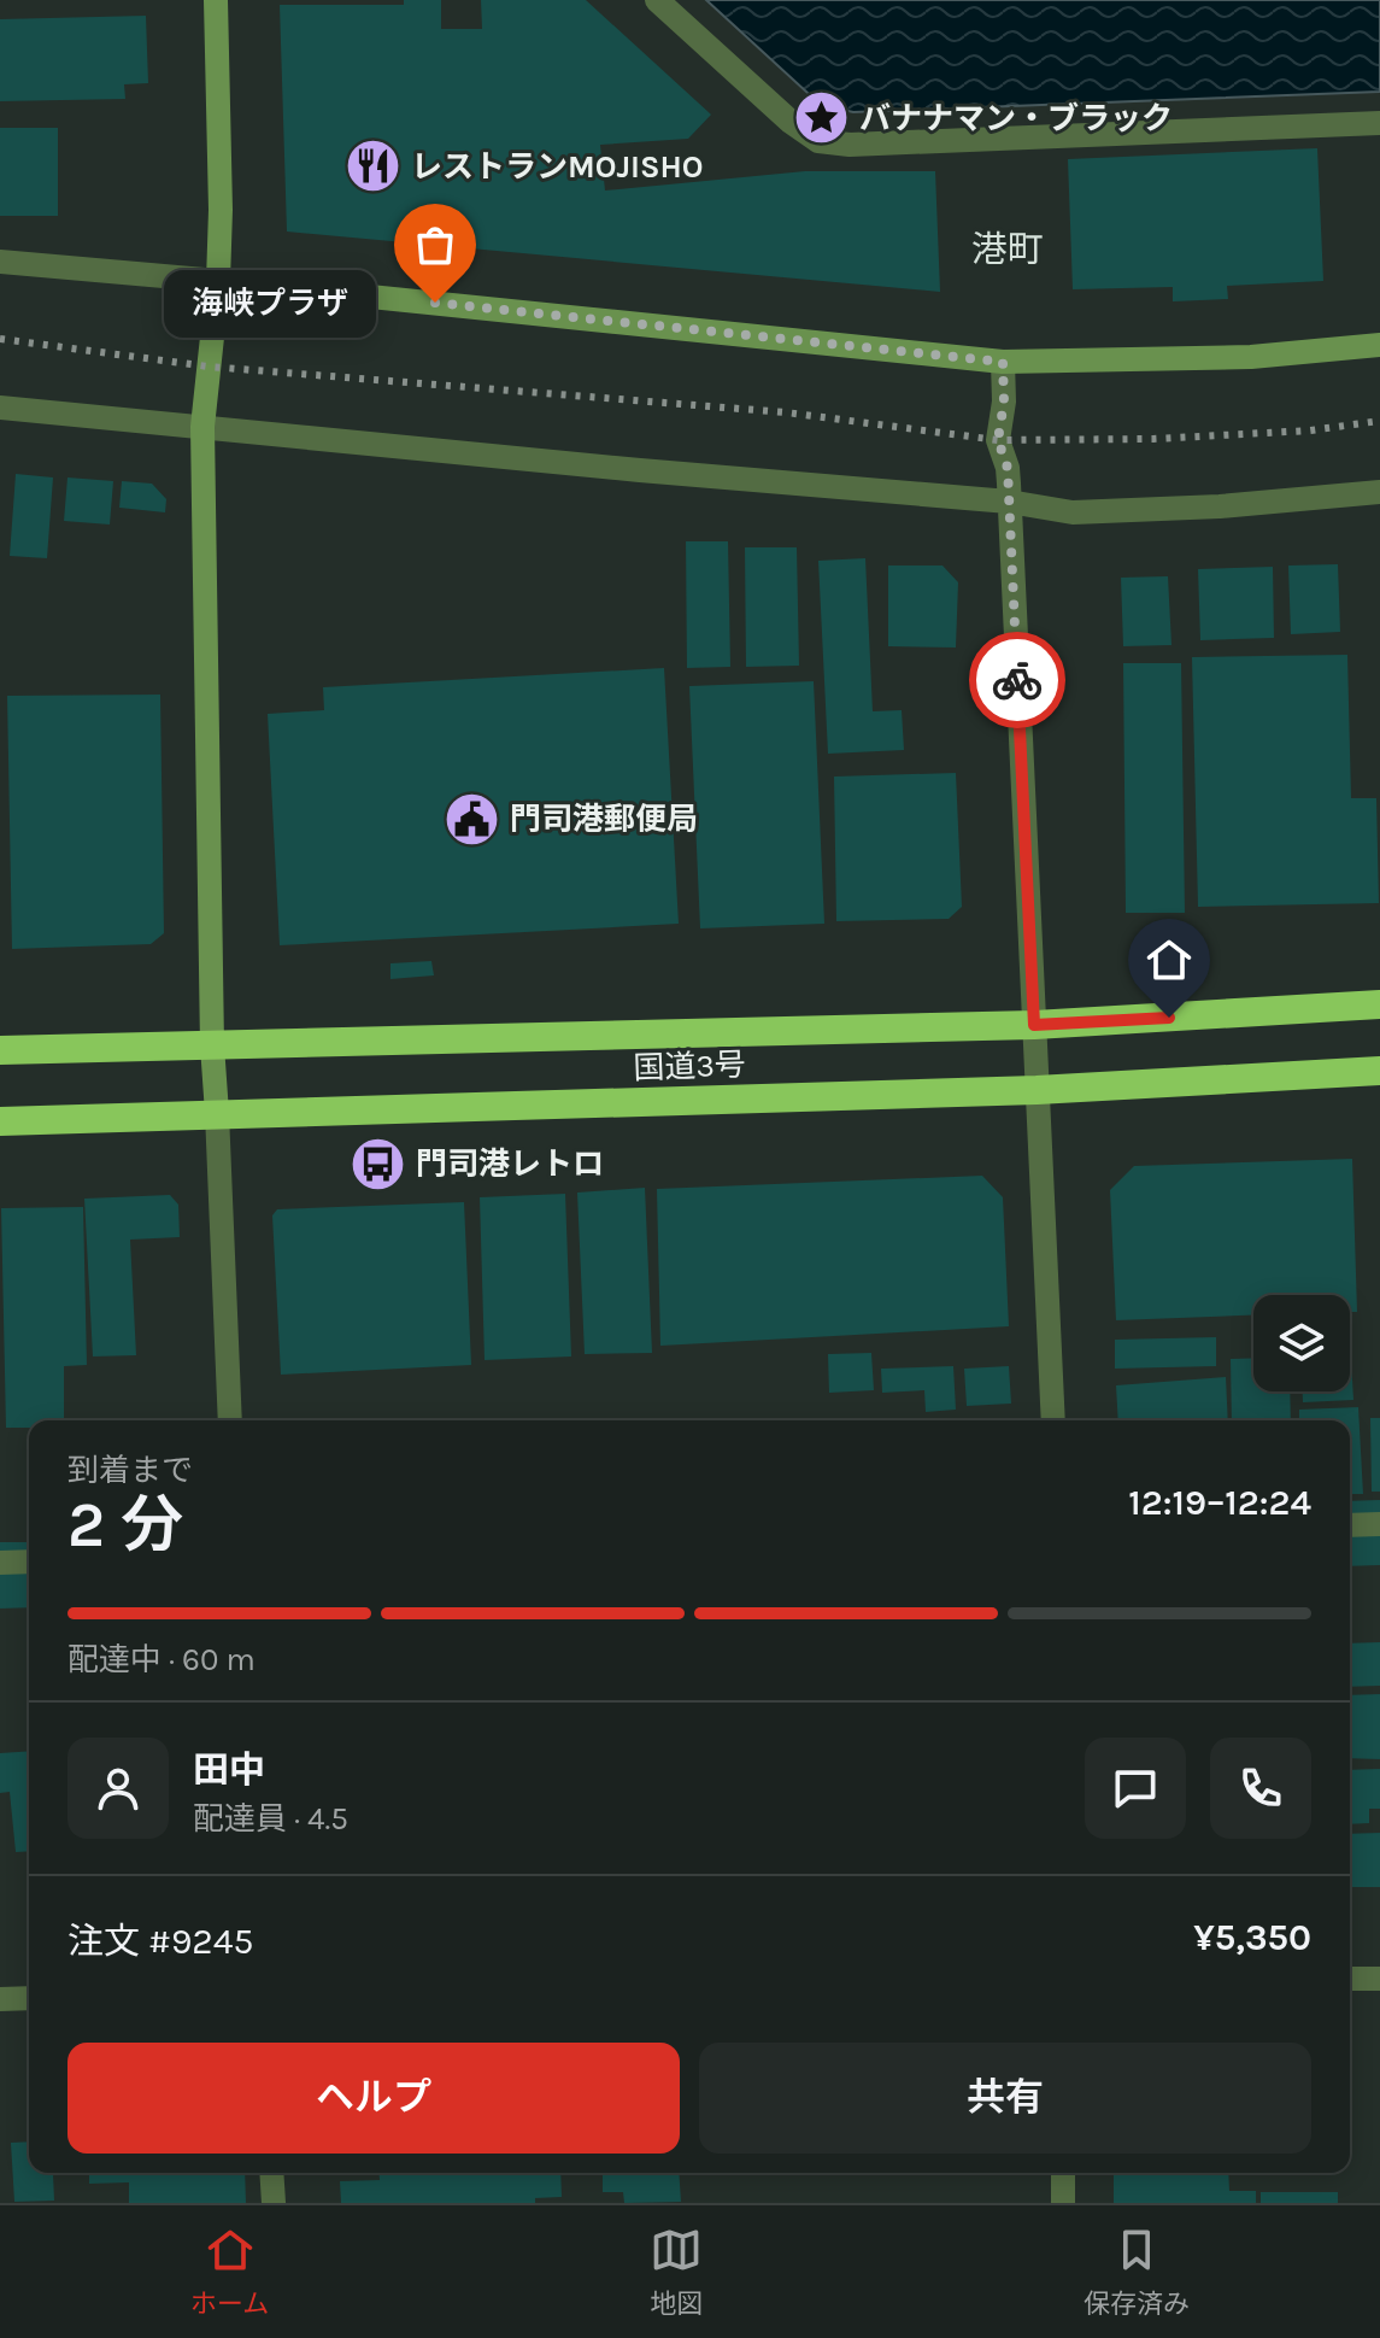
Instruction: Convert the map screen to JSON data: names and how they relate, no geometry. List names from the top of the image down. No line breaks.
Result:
{"streets":{"highway":["国道3号"]},"districts":["港町"],"places":{"place":["バナナマン・ブラック"],"restaurant":["レストランMOJISHO"],"other":["海峡プラザ"],"public building":["門司港郵便局"],"bus stop":["門司港レトロ"]},"page":{"bubble":"海峡プラザ","heading":["2 分","到着まで","12:19–12:24"],"panel":["田中","配達員 · 4.5","注文 #9245","¥5,350"],"bar":"配達中 · 60 m","buttons":["ヘルプ","共有"],"tabs":["ホーム","地図","保存済み"]}}
